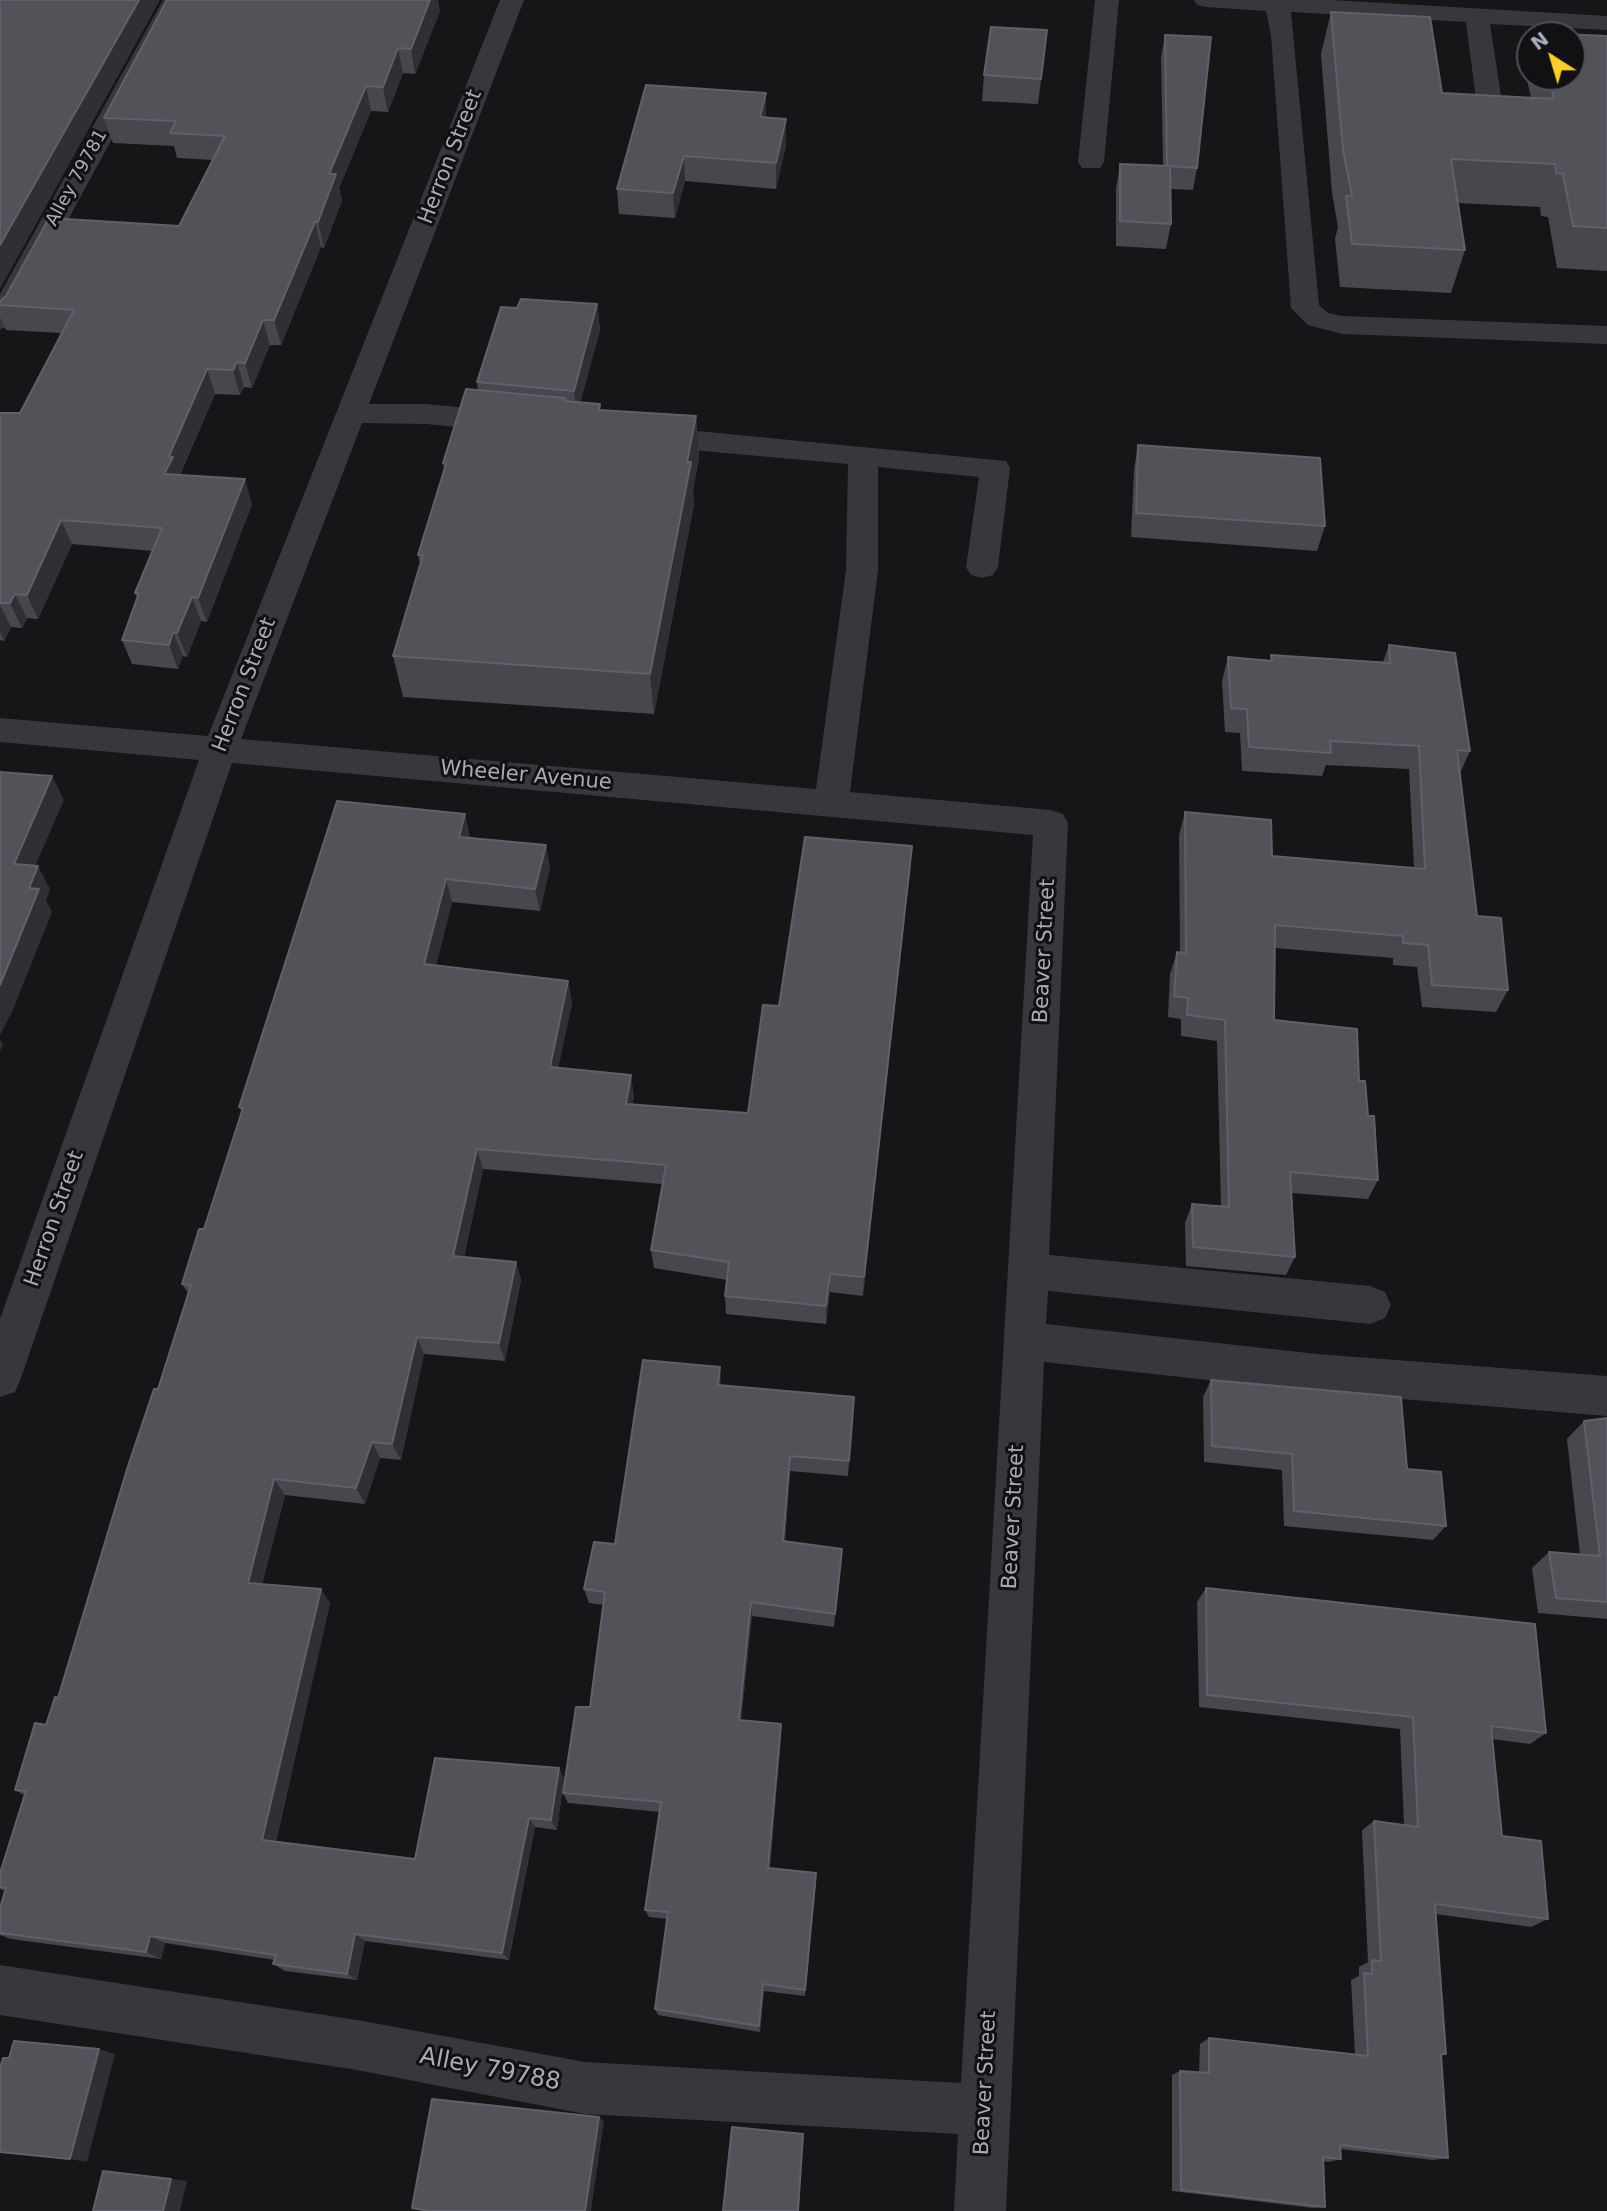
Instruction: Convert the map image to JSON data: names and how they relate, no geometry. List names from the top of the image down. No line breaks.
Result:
{"streets":{"street":["Herron Street","Alley 79781","Wheeler Avenue","Beaver Street","Alley 79788"]},"crossings":[["Herron Street","Wheeler Avenue"],["Wheeler Avenue","Beaver Street"],["Beaver Street","Alley 79788"]],"north":"top left"}
